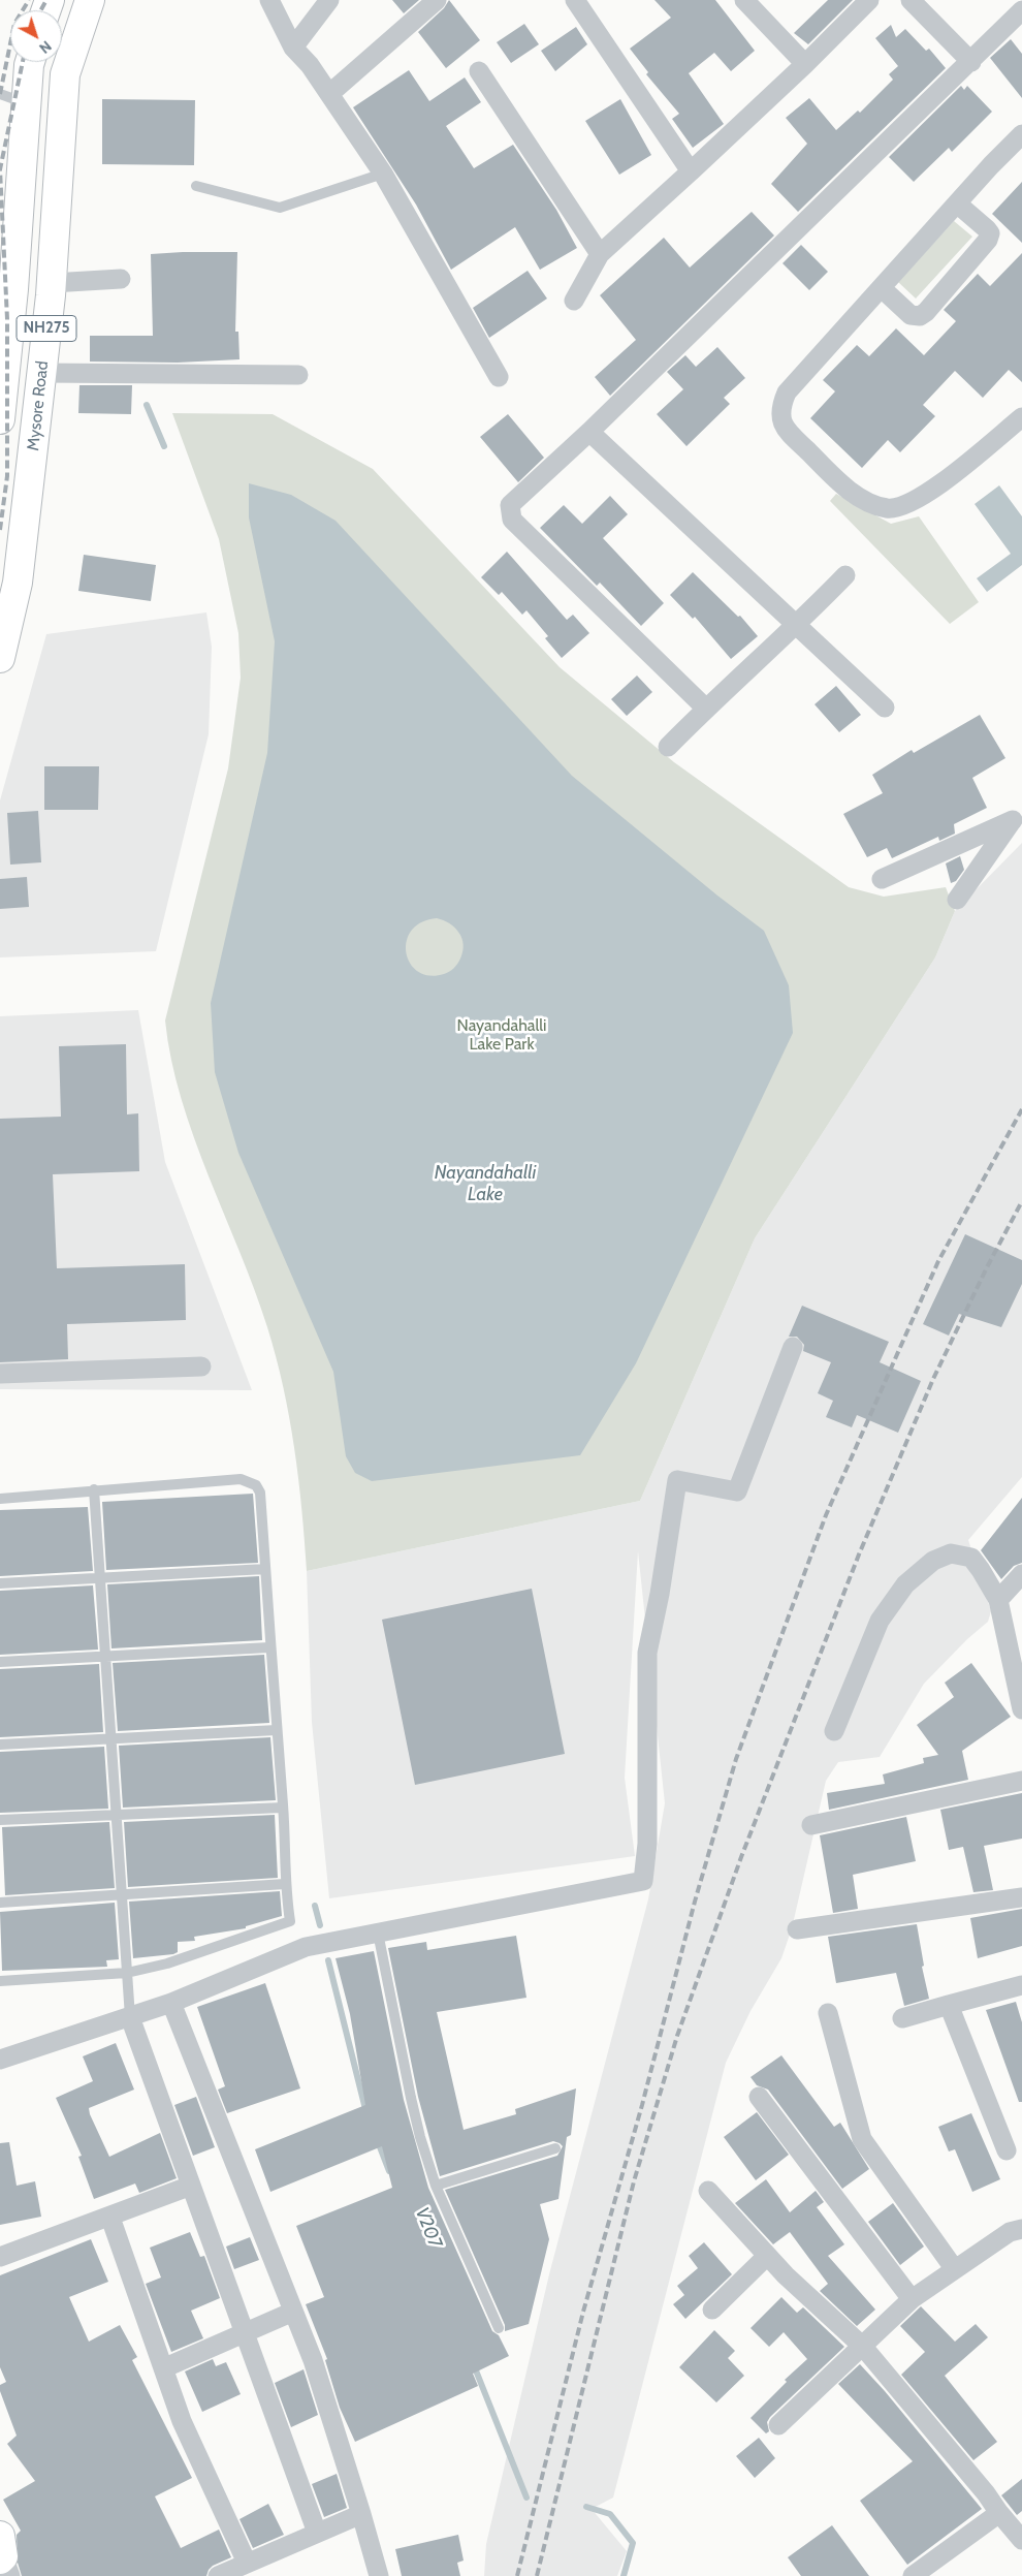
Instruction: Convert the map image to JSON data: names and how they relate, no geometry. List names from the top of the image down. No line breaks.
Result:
{"streets":{"highway":["NH275","Mysore Road"]},"water":["Nayandahalli Lake","V207"],"parks":["Nayandahalli Lake Park"],"north":"bottom right"}
